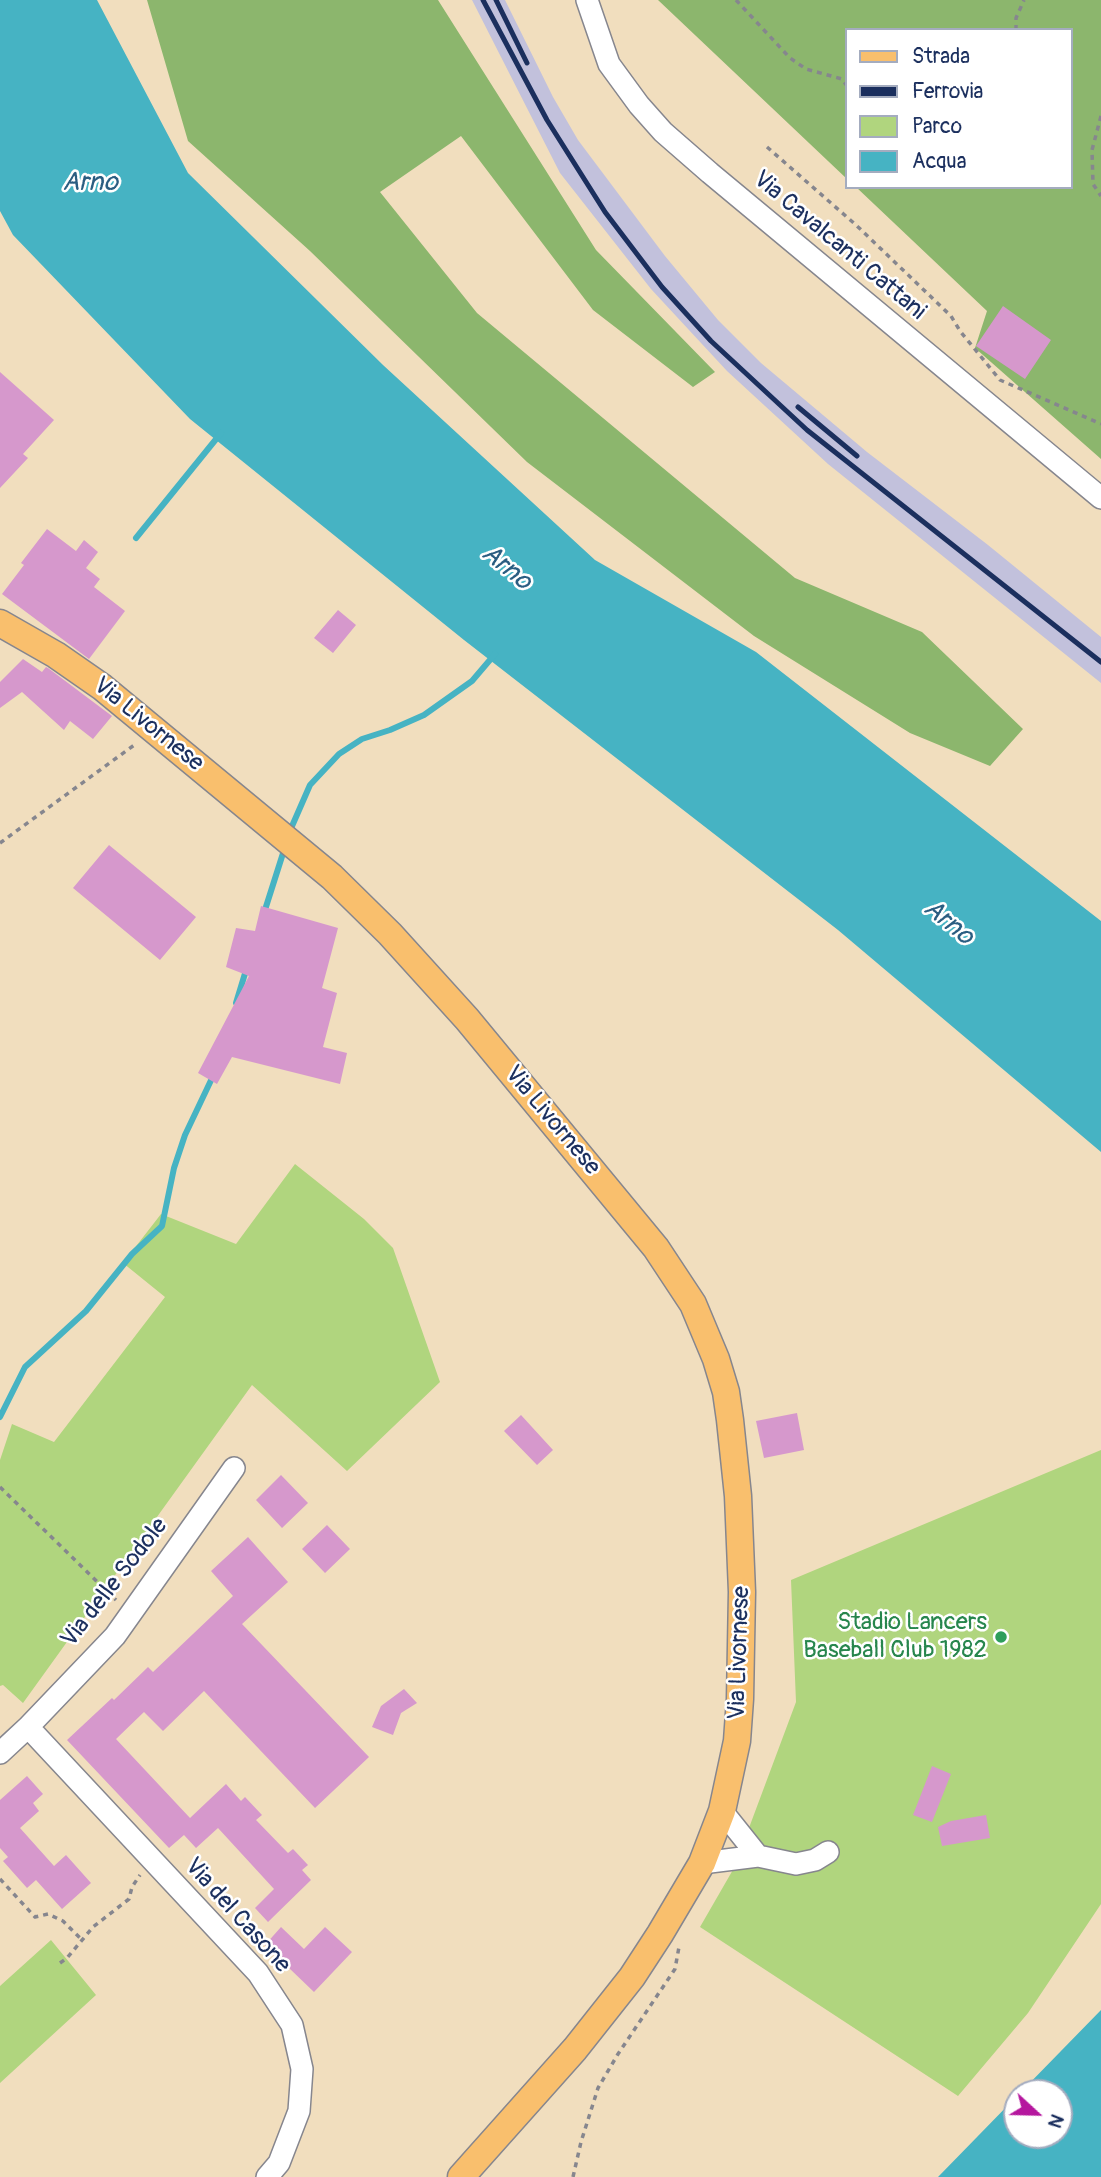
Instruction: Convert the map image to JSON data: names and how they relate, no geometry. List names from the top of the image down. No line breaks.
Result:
{"streets":{"main road":["Via Livornese"],"street":["Via Cavalcanti Cattani","Via delle Sodole","Via del Casone"]},"crossings":[["Via delle Sodole","Via del Casone"]],"water":["Arno"],"places":["Stadio Lancers Baseball Club 1982"],"legend":["Strada","Ferrovia","Parco","Acqua"],"north":"right"}
